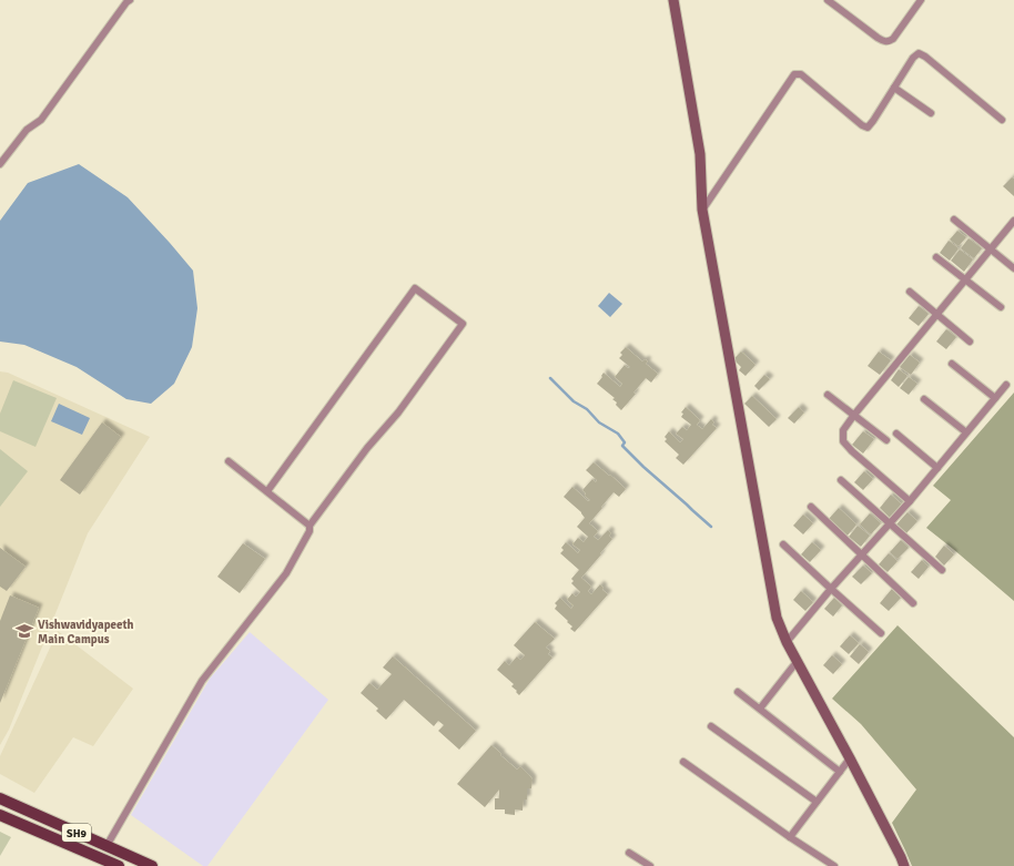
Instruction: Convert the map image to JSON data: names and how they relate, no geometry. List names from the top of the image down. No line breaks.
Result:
{"streets":{"main road":["SH9"]},"places":{"school or university":["Vishwavidyapeeth Main Campus"]}}
